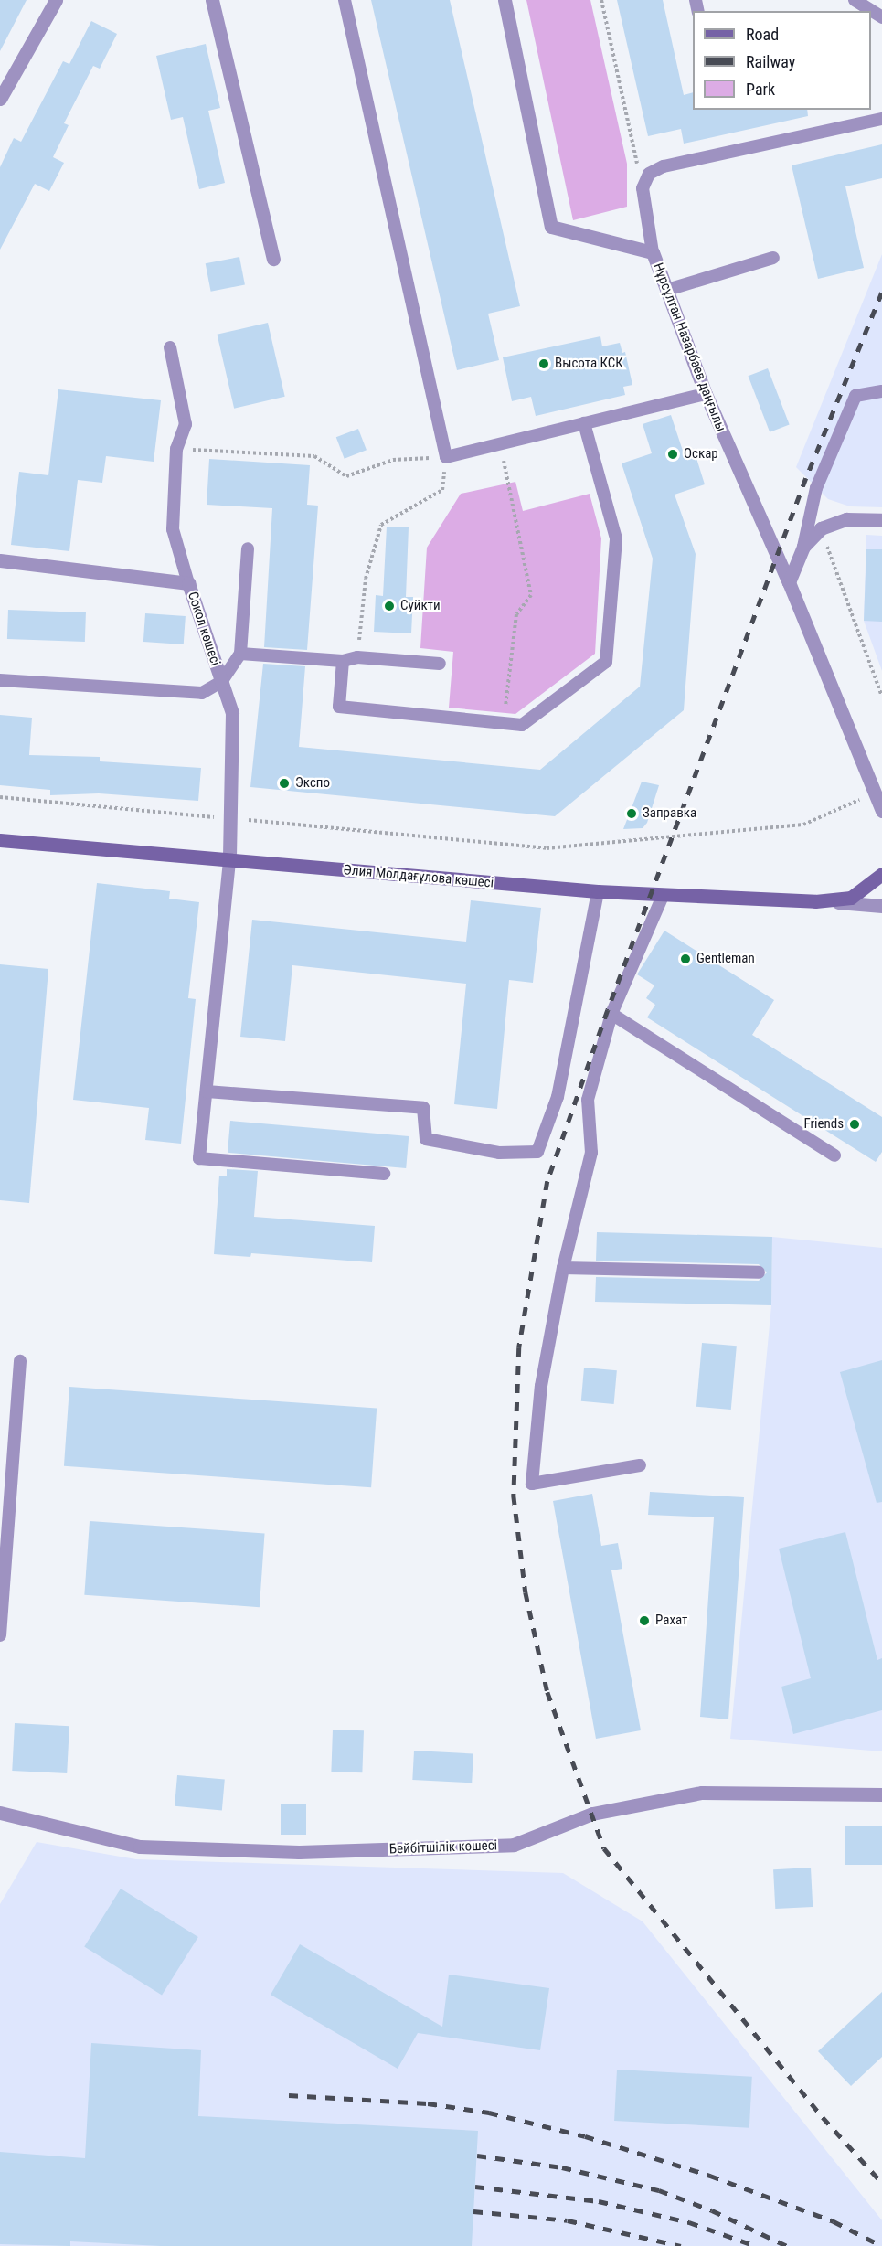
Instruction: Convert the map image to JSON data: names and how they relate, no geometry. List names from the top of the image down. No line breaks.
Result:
{"streets":{"main road":["Әлия Молдағұлова көшесі"],"street":["Нұрсұлтан Назарбаев даңғылы","Сокол көшесі","Бейбітшілік көшесі"]},"crossings":[["Сокол көшесі","Әлия Молдағұлова көшесі"]],"places":["Высота КСК","Оскар","Суйкти","Экспо","Заправка","Gentleman","Friends","Рахат"],"legend":["Road","Railway","Park"]}
